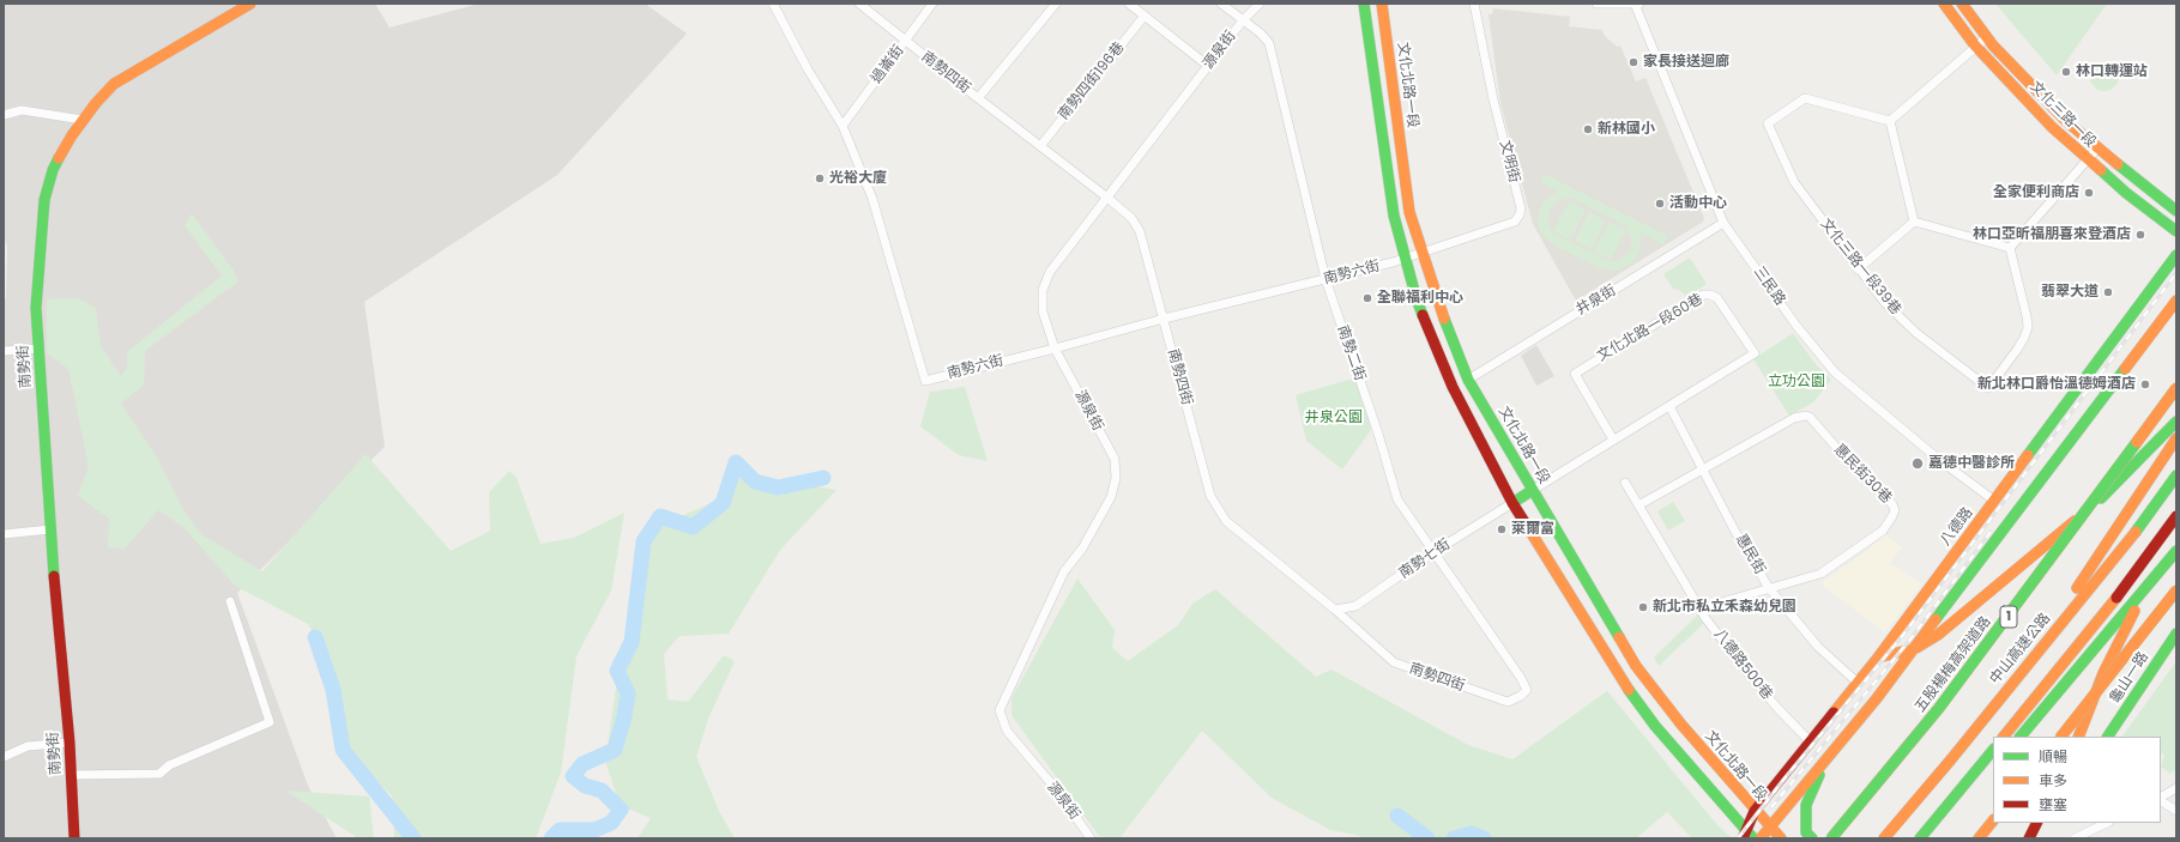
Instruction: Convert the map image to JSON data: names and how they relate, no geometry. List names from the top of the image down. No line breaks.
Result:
{"streets":{"main road":["文化北路一段","文化三路一段","南勢街","八德路","1","中山高速公路","五股楊梅高架道路","龜山一路"],"street":["源泉街","過崙街","南勢四街","南勢四街196巷","文明街","文化三路一段39巷","南勢六街","三民路","井泉街","文化北路一段60巷","南勢二街","惠民街30巷","惠民街","南勢七街","八德路500巷"]},"crossings":[["源泉街","南勢四街"],["源泉街","南勢六街"],["源泉街","南勢二街"],["過崙街","南勢四街"],["過崙街","南勢六街"],["南勢四街","南勢四街196巷"],["南勢四街","南勢六街"],["南勢四街","南勢二街"],["南勢四街","南勢七街"],["文化北路一段","文明街"],["文化北路一段","南勢六街"],["文化北路一段","井泉街"],["文化北路一段","文化北路一段60巷"],["文化北路一段","八德路"],["文明街","南勢六街"],["南勢六街","南勢二街"],["三民路","井泉街"],["三民路","八德路"],["文化北路一段60巷","惠民街"],["南勢二街","南勢七街"],["惠民街30巷","惠民街"],["惠民街30巷","八德路500巷"],["八德路","惠民街"],["八德路","八德路500巷"]],"parks":["立功公園","井泉公園"],"places":["家長接送迴廊","林口轉運站","新林國小","光裕大廈","全家便利商店","活動中心","林口亞昕福朋喜來登酒店","翡翠大道","全聯福利中心","新北林口爵怡溫德姆酒店","嘉德中醫診所","萊爾富","新北市私立禾森幼兒園"],"legend":["順暢","車多","壅塞"]}
